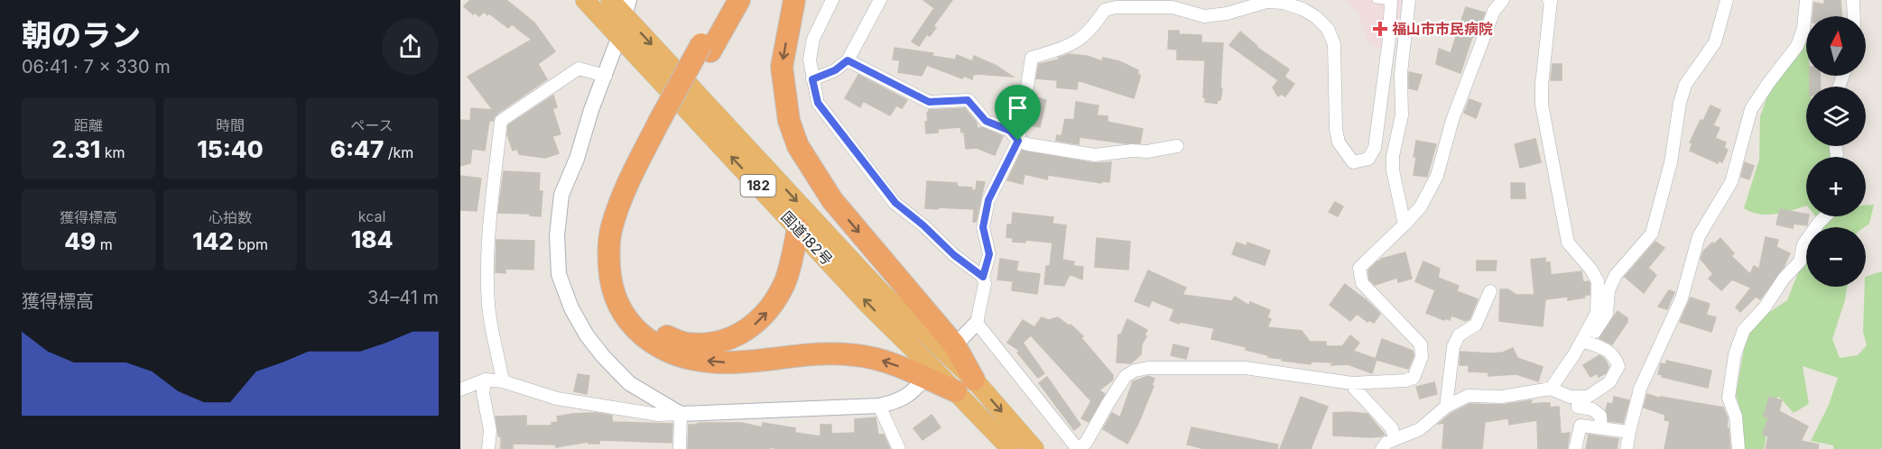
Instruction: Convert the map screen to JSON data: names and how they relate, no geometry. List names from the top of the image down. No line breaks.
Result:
{"streets":{"highway":["182","国道182号"]},"places":{"health":["福山市市民病院"]},"north":"top","page":{"heading":["朝のラン","06:41 · 7 × 330 m"],"map_buttons":["+","−"],"stats":[["距離","2.31 km"],["時間","15:40"],["ペース","6:47 /km"],["獲得標高","49 m"],["心拍数","142 bpm"],["kcal","184"]],"chart":["獲得標高","34–41 m"]}}
